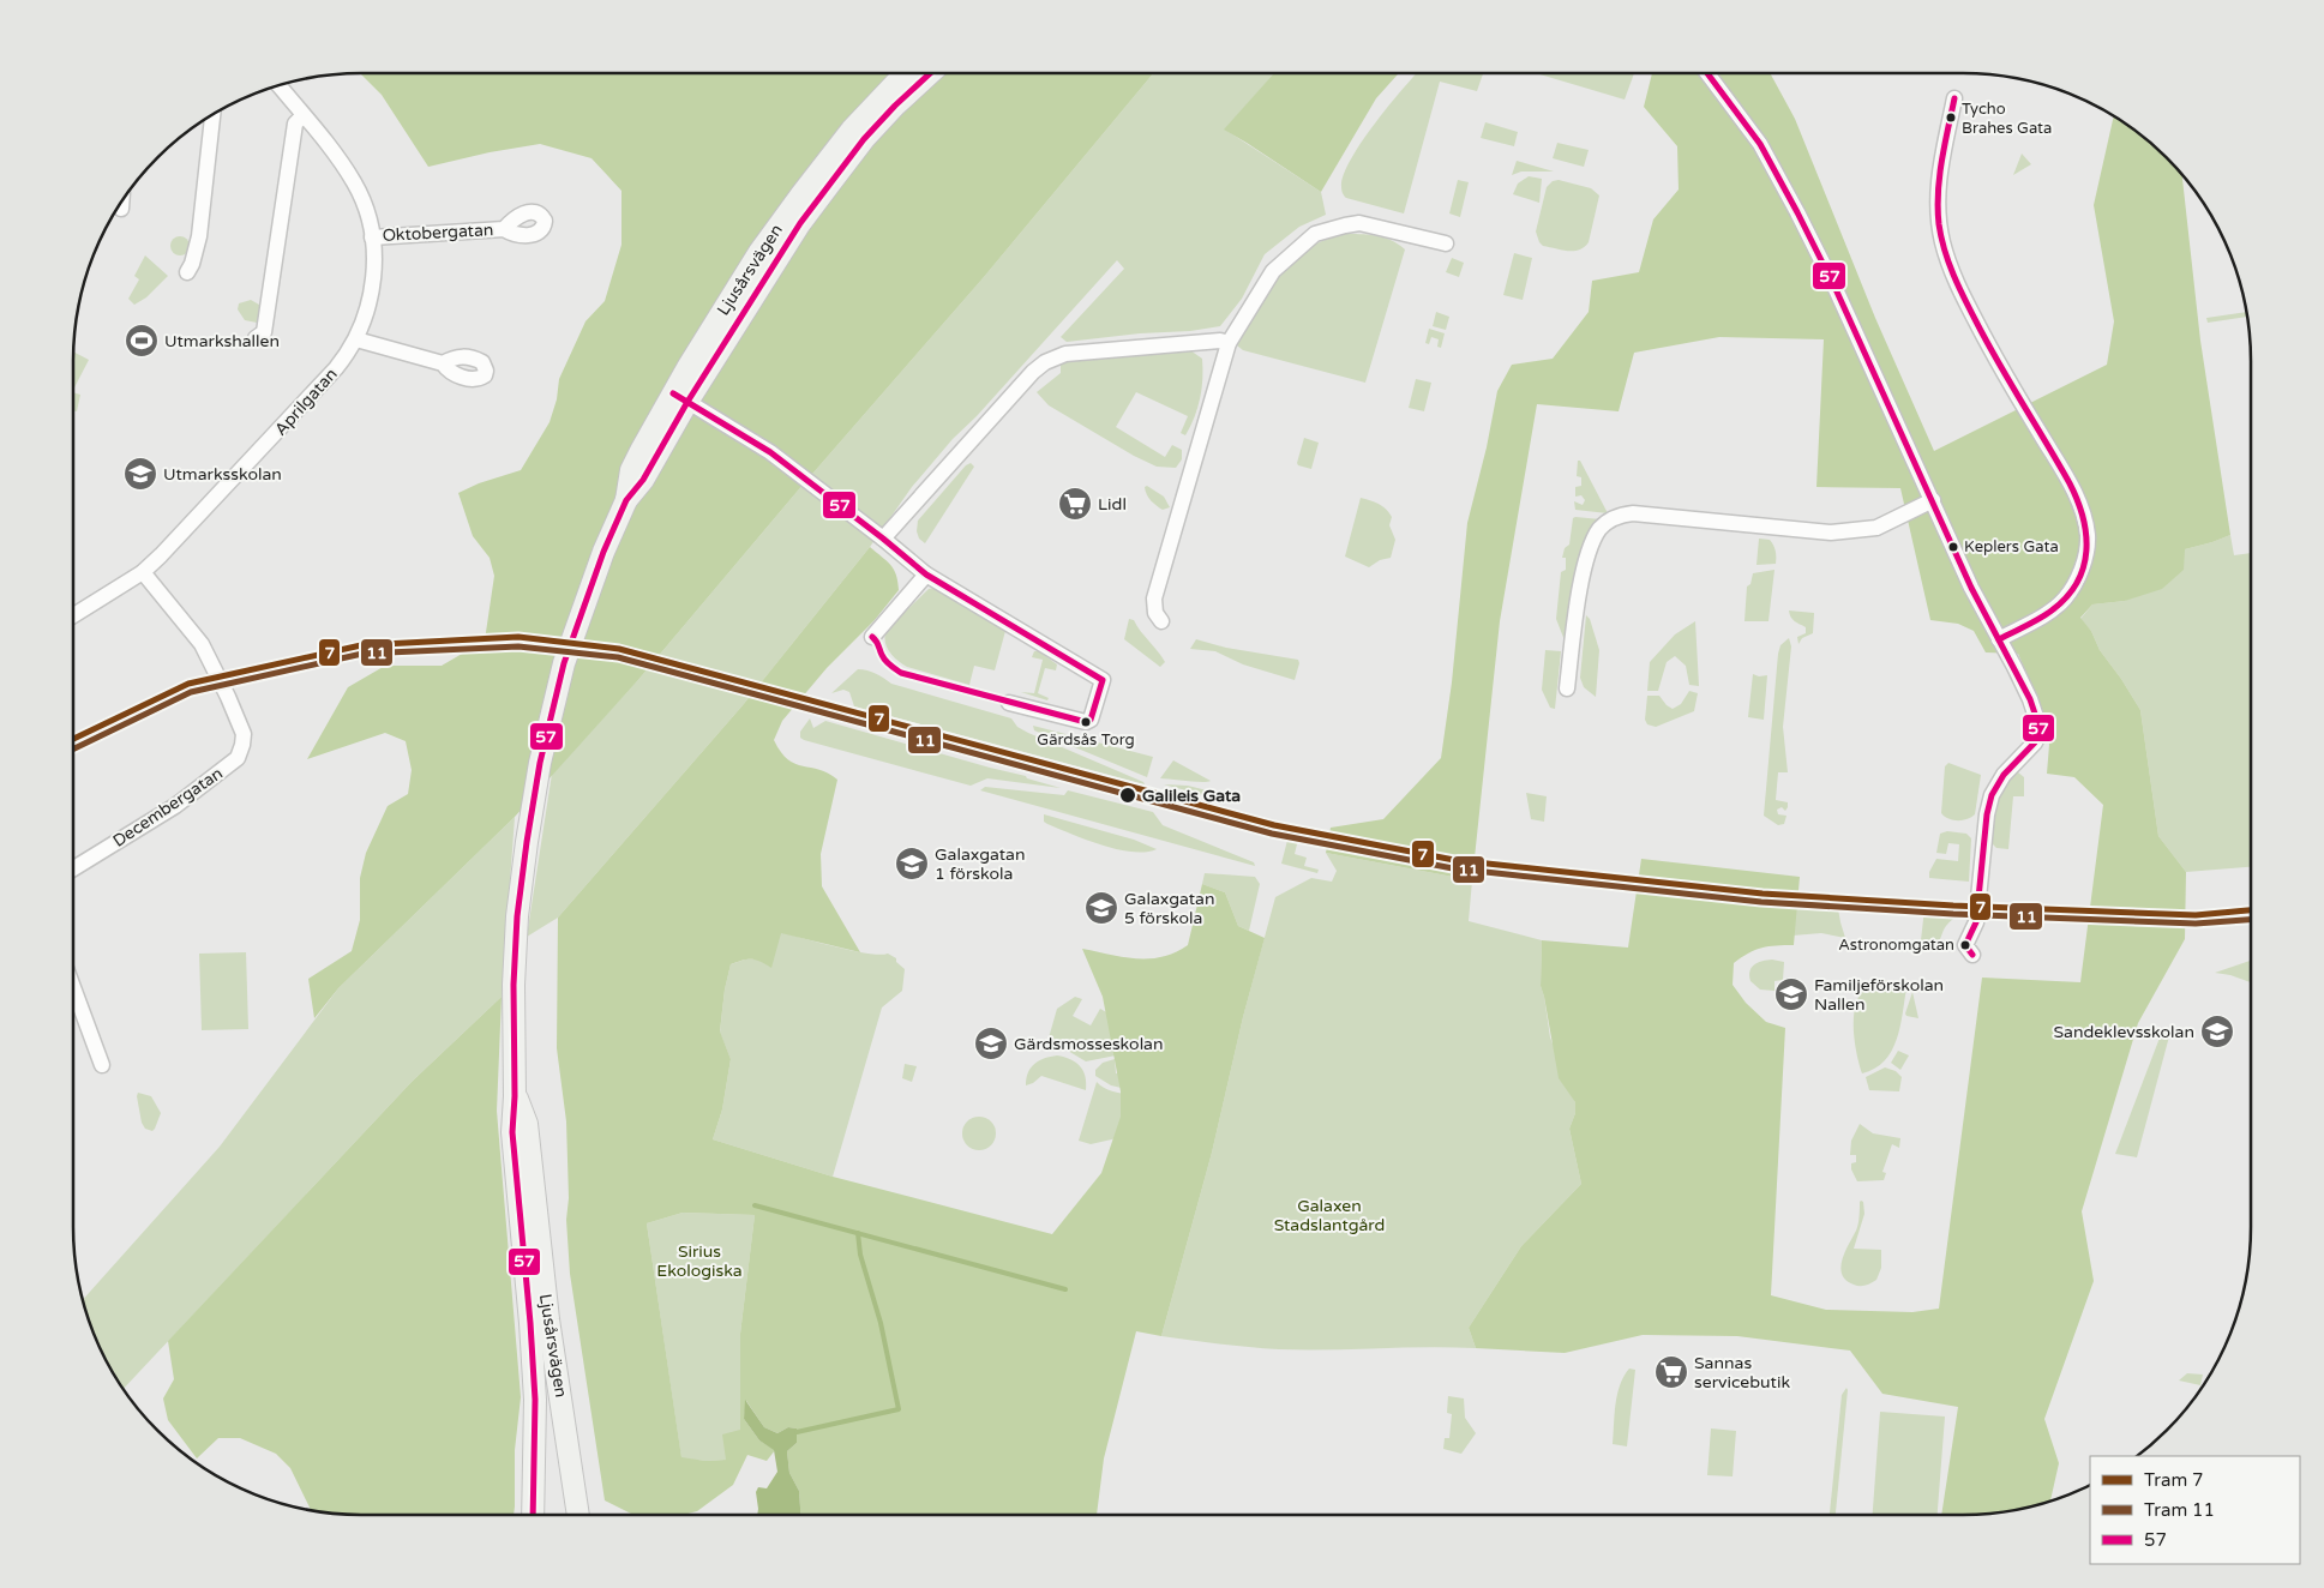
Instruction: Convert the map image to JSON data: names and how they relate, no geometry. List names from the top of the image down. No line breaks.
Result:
{"streets":{"main road":["Ljusårsvägen"],"street":["Oktobergatan","Aprilgatan","Decembergatan"]},"crossings":[["Oktobergatan","Aprilgatan"],["Aprilgatan","Decembergatan"]],"parks":["Galaxen Stadslantgård","Sirius Ekologiska"],"places":{"other":["Tycho Brahes Gata","Keplers Gata","Gärdsås Torg","Galileis Gata","Astronomgatan"],"sports":["Utmarkshallen"],"school or university":["Utmarksskolan","Galaxgatan 1 förskola","Galaxgatan 5 förskola","Familjeförskolan Nallen","Sandeklevsskolan","Gärdsmosseskolan"],"supermarket":["Lidl","Sannas servicebutik"]},"lines":["transit line 57","tram line 7","tram line 11"],"legend":["Tram 7","Tram 11","57"]}
